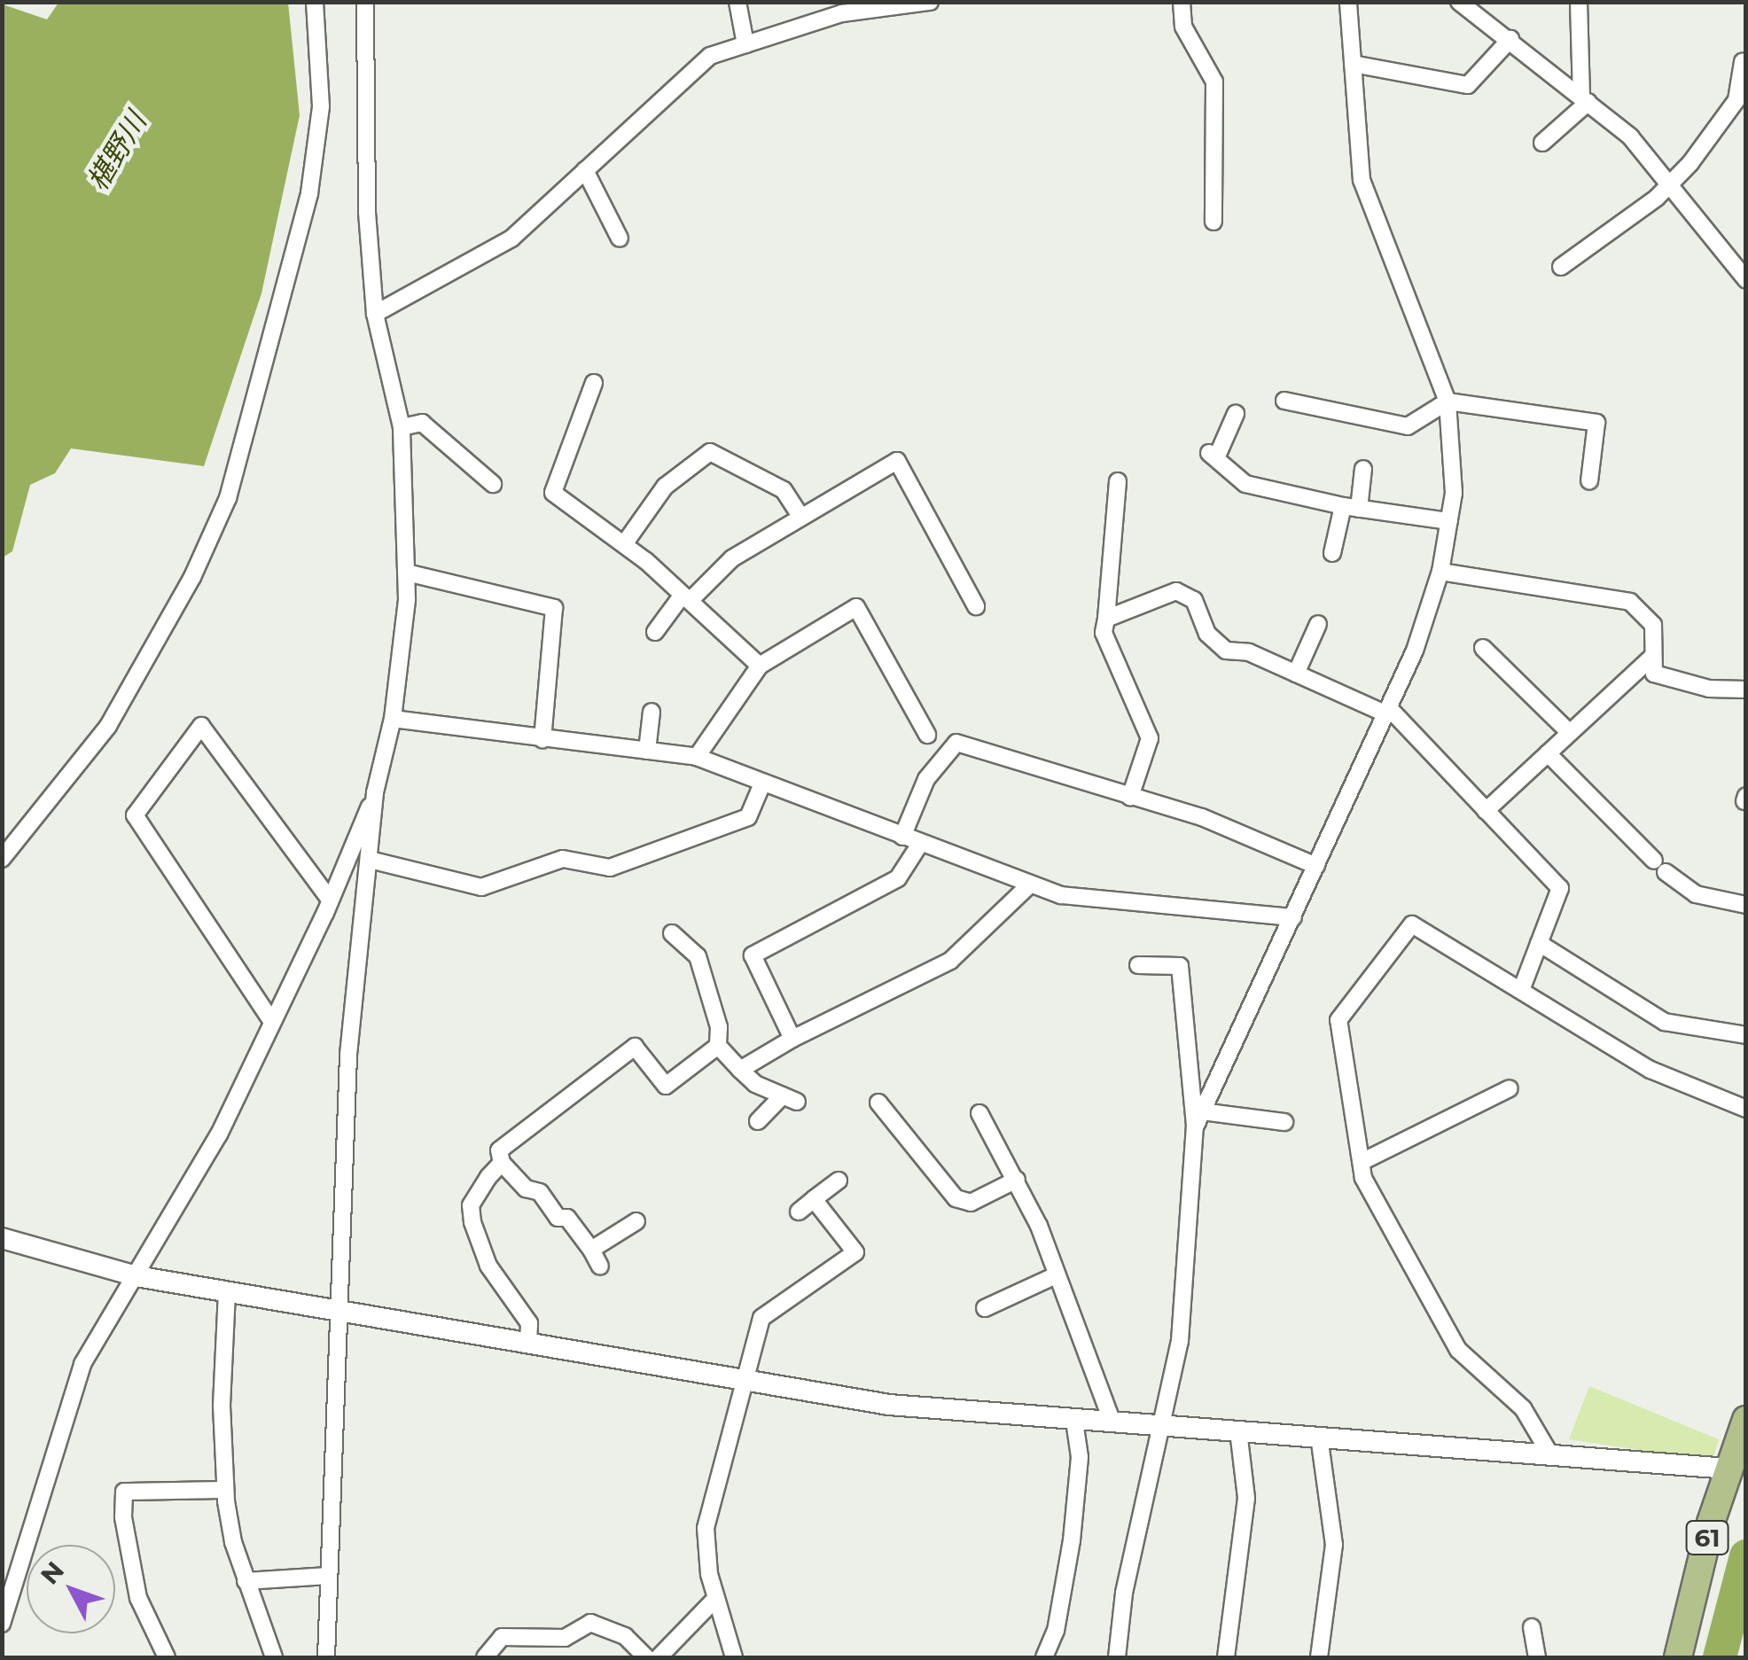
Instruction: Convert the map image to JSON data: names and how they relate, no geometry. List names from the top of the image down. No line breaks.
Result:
{"streets":{"main road":["61"]},"water":["椹野川"],"north":"top left"}
